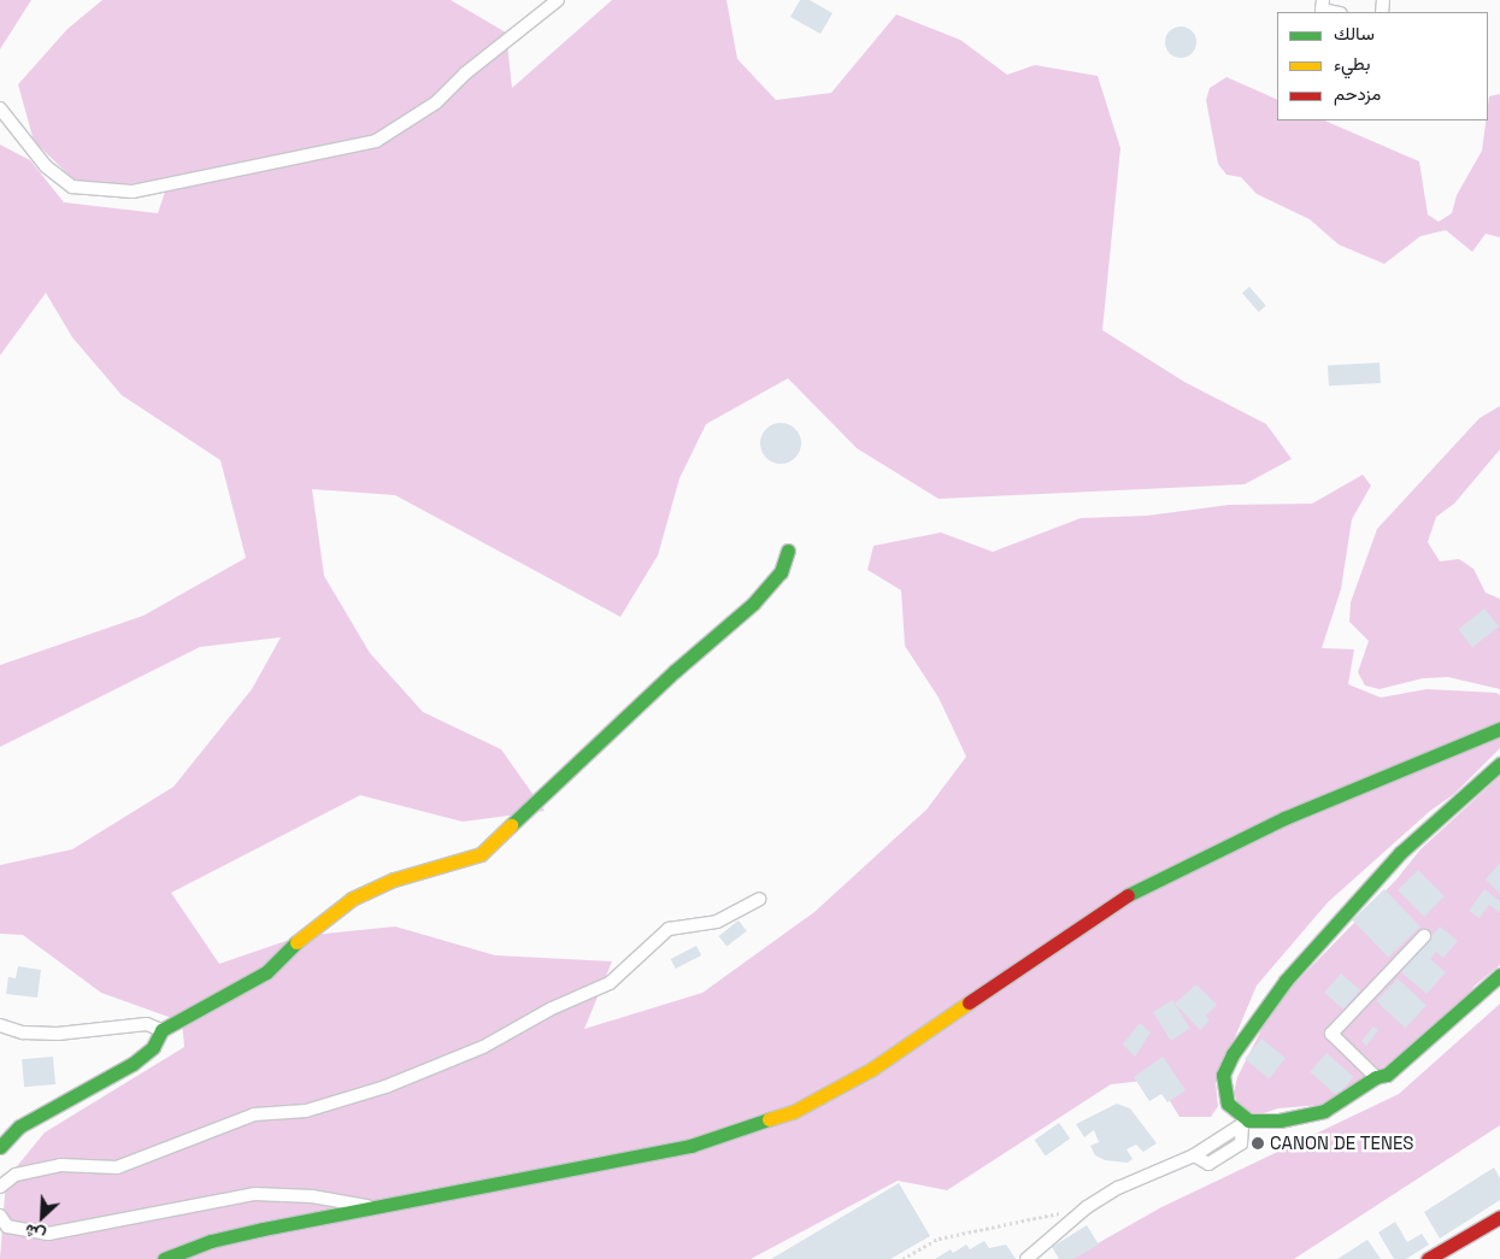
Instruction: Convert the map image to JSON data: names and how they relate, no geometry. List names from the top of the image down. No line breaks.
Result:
{"places":["CANON DE TENES"],"legend":["سالك","بطيء","مزدحم"],"north":"bottom left"}
